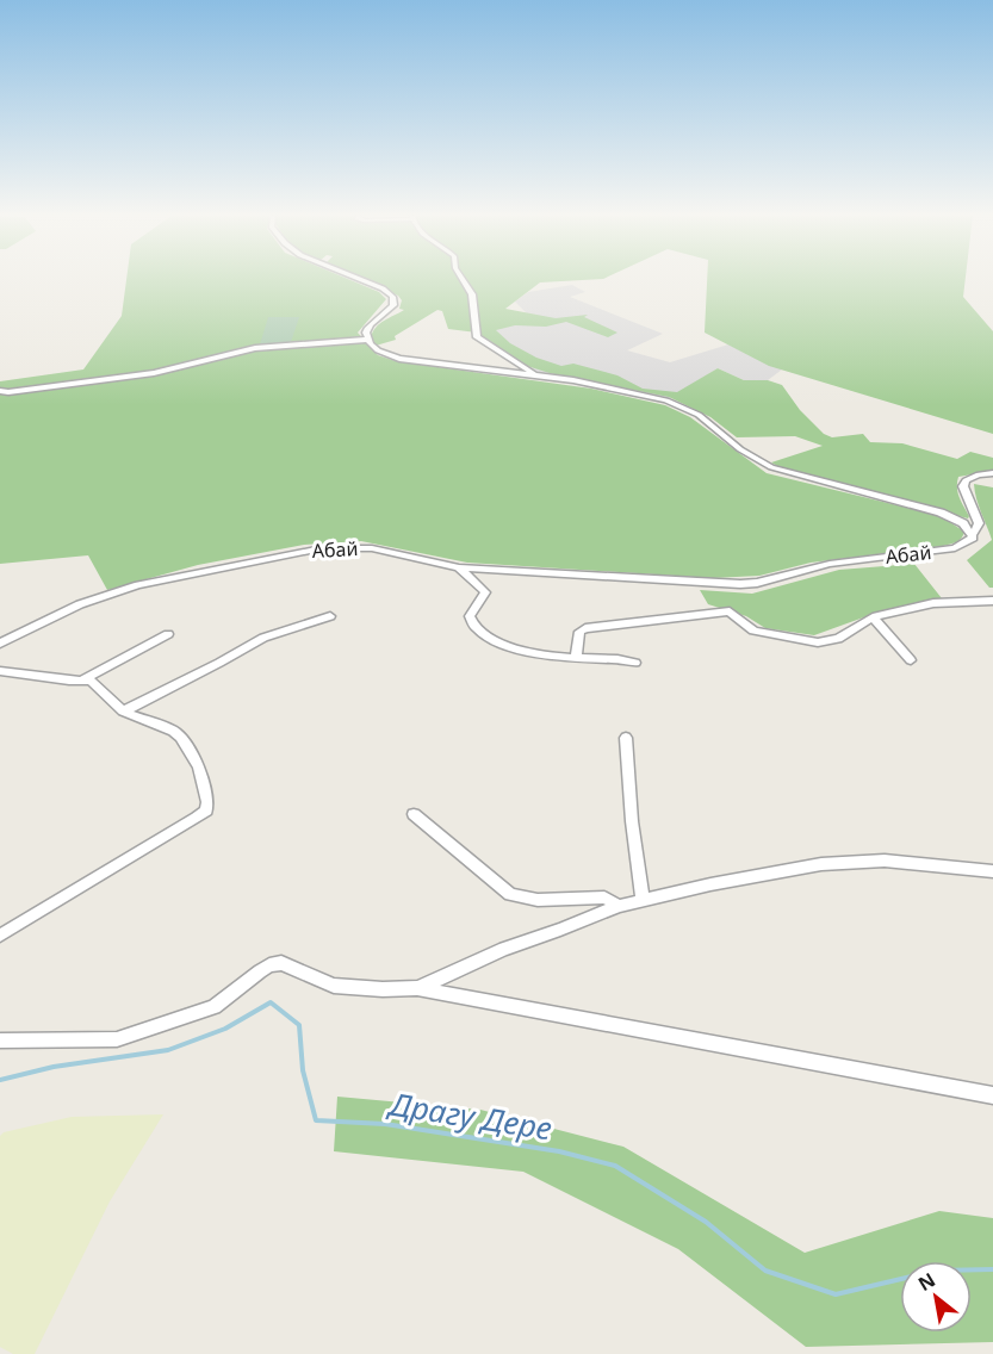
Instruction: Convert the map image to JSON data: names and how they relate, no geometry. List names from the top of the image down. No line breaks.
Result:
{"streets":{"street":["Абай"]},"water":["Драгу Дере"],"north":"top left"}
